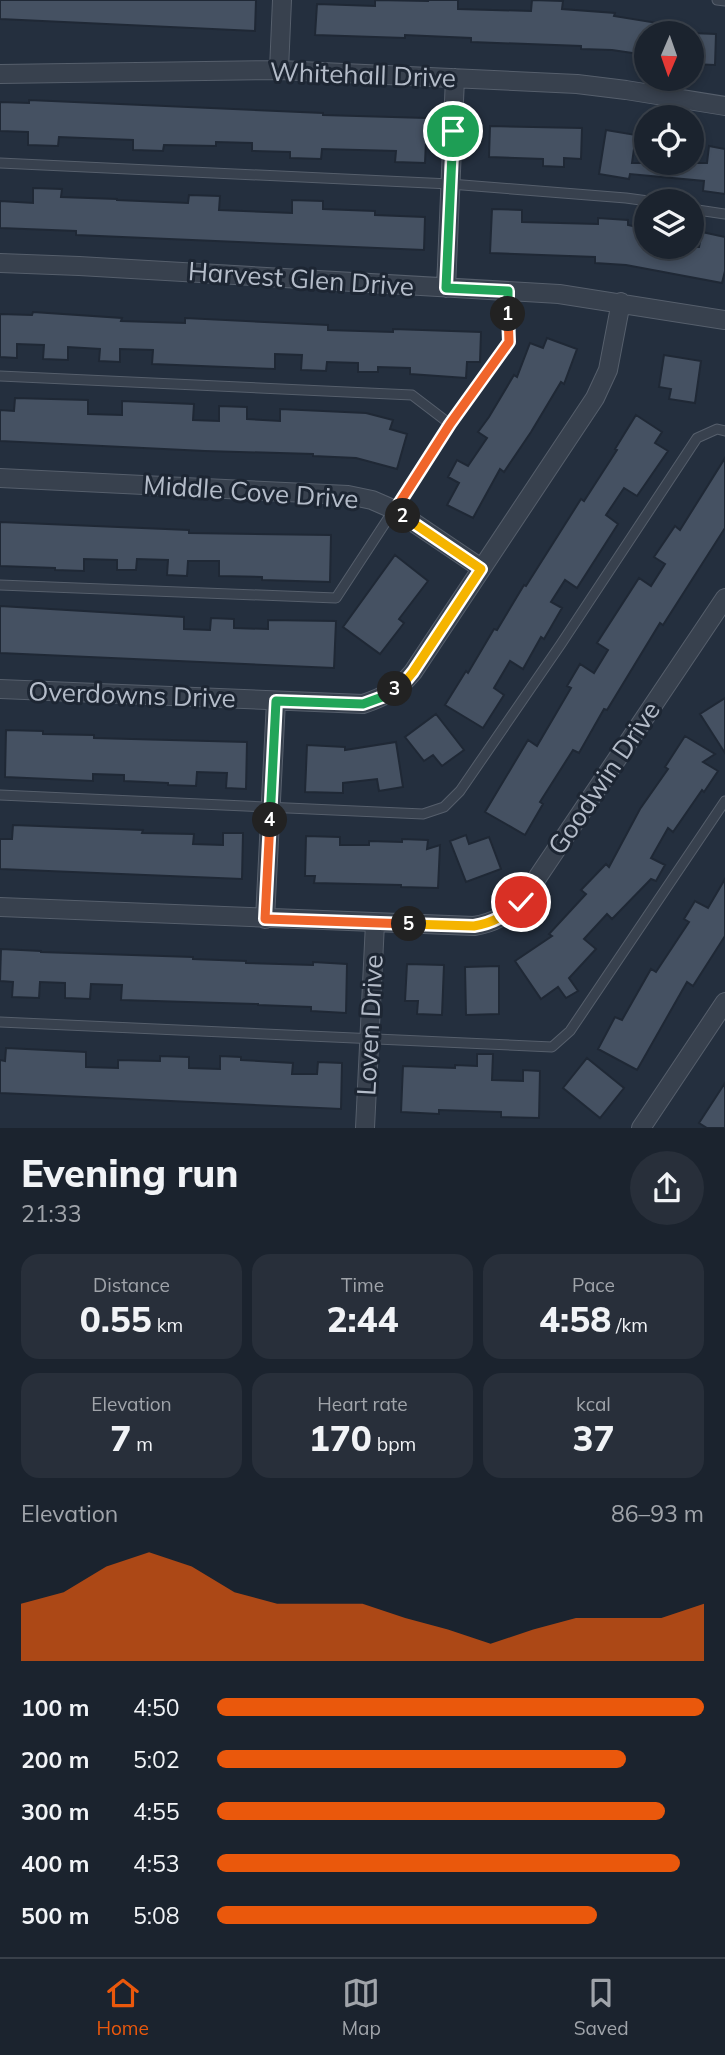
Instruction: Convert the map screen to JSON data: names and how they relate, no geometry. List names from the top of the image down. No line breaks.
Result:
{"streets":{"street":["Whitehall Drive","Harvest Glen Drive","Middle Cove Drive","Overdowns Drive","Goodwin Drive","Loven Drive"]},"crossings":[["Harvest Glen Drive","Overdowns Drive"],["Middle Cove Drive","Overdowns Drive"],["Goodwin Drive","Loven Drive"]],"north":"bottom","page":{"pins":["1","2","3","4","5"],"heading":["Evening run","21:33"],"stats":[["Distance","0.55 km"],["Time","2:44"],["Pace","4:58 /km"],["Elevation","7 m"],["Heart rate","170 bpm"],["kcal","37"]],"chart":["Elevation","86–93 m"],"list":[{"name":"100 m","note":"4:50"},{"name":"200 m","note":"5:02"},{"name":"300 m","note":"4:55"},{"name":"400 m","note":"4:53"},{"name":"500 m","note":"5:08"}],"tabs":["Home","Map","Saved"]}}
